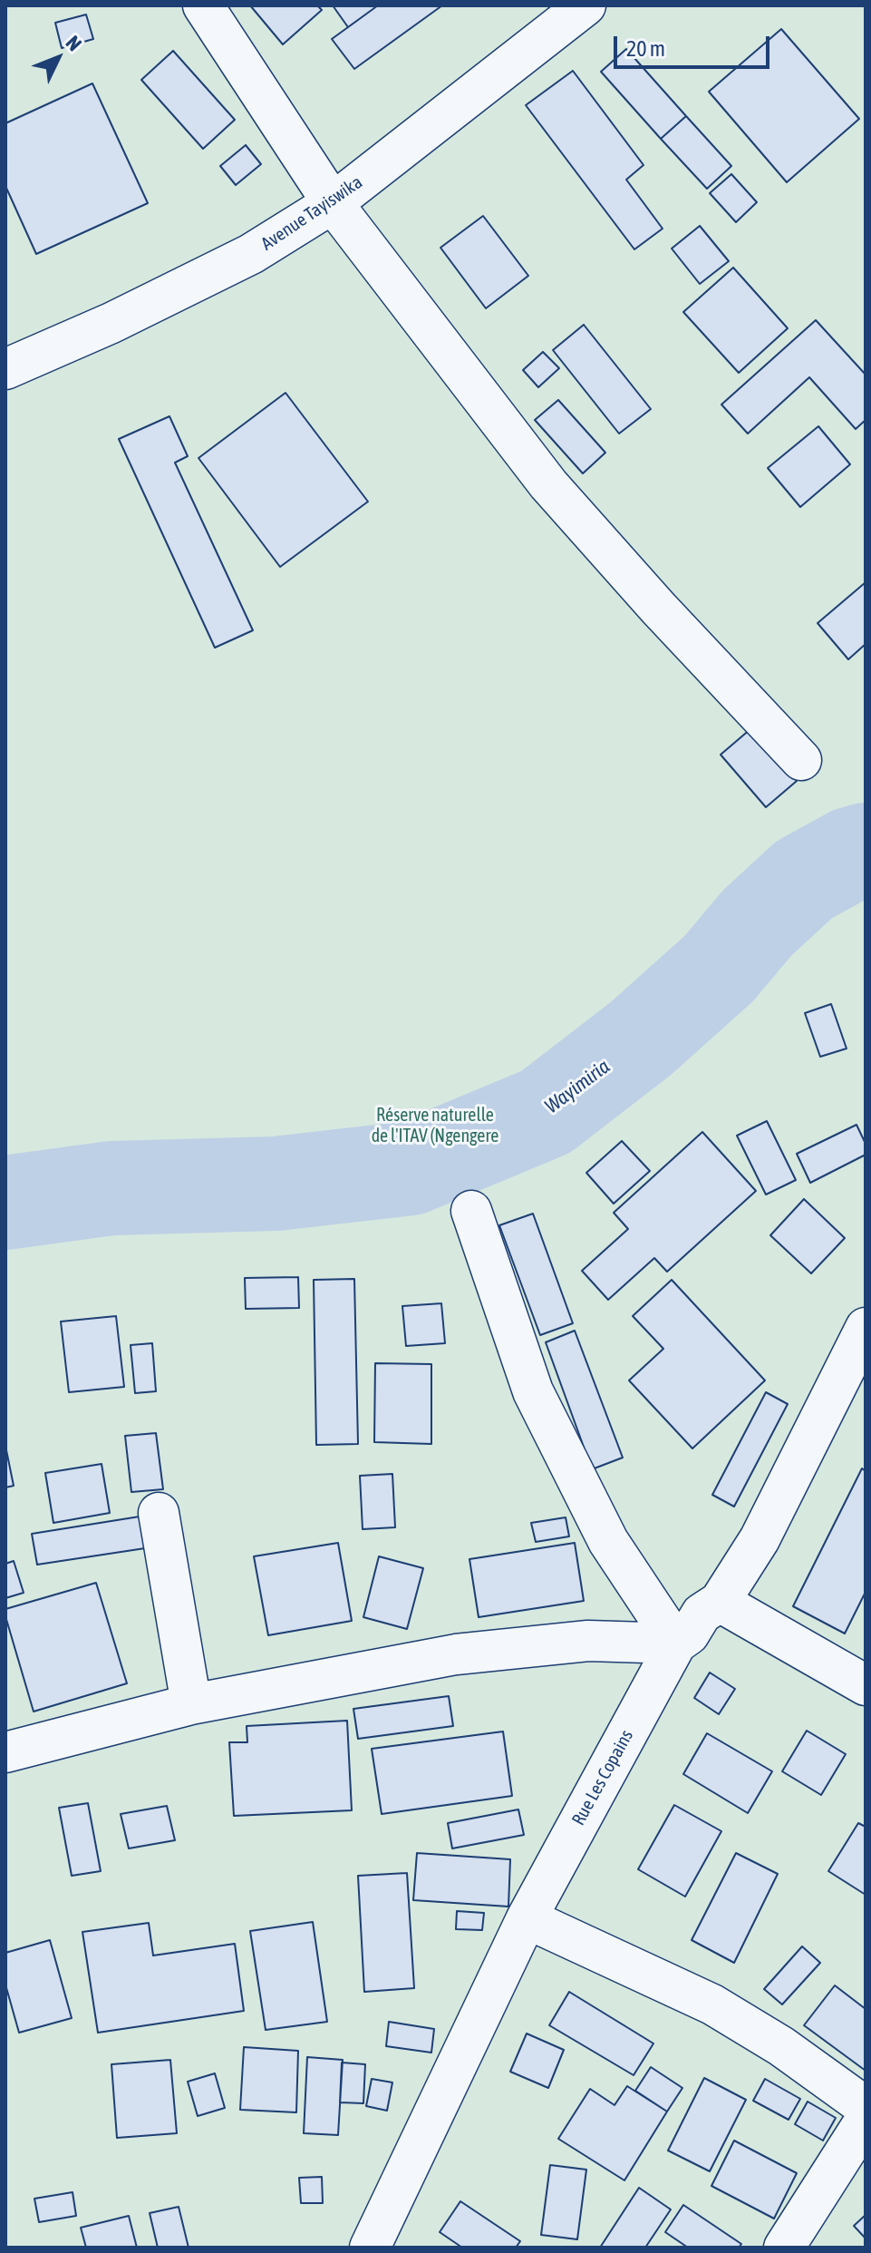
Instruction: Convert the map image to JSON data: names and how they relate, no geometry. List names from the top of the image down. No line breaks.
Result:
{"streets":{"street":["Avenue Tayiswika","Rue Les Copains"]},"water":["Wayimiria"],"parks":["Réserve naturelle de l'ITAV (Ngengere"],"scale_bar":"20 m","north":"top right"}
